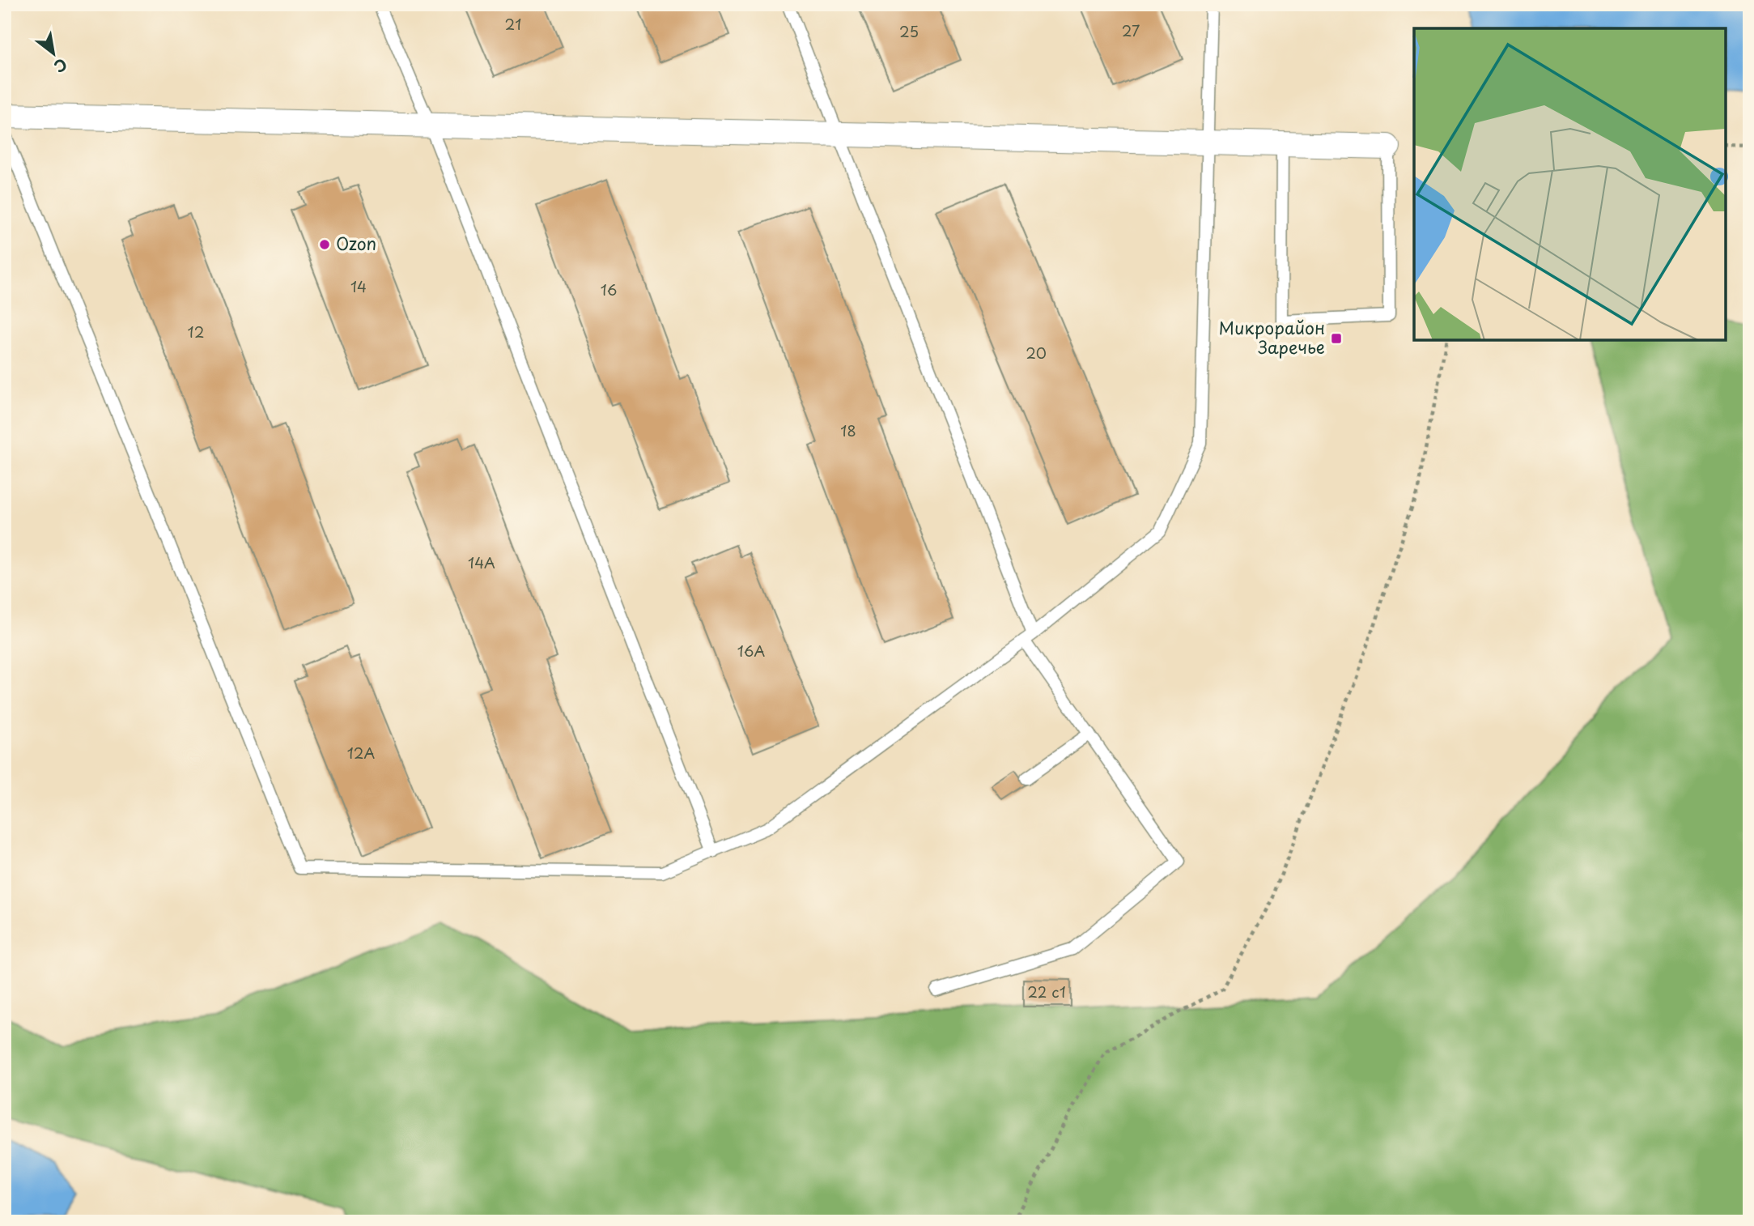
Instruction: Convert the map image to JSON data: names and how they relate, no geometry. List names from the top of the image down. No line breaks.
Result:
{"places":{"other":["Ozon"],"transit":["Микрорайон Заречье"]},"house_numbers":["21","27","25","14","16","12","20","18","14А","16А","12А","22 с1"],"north":"bottom right"}
